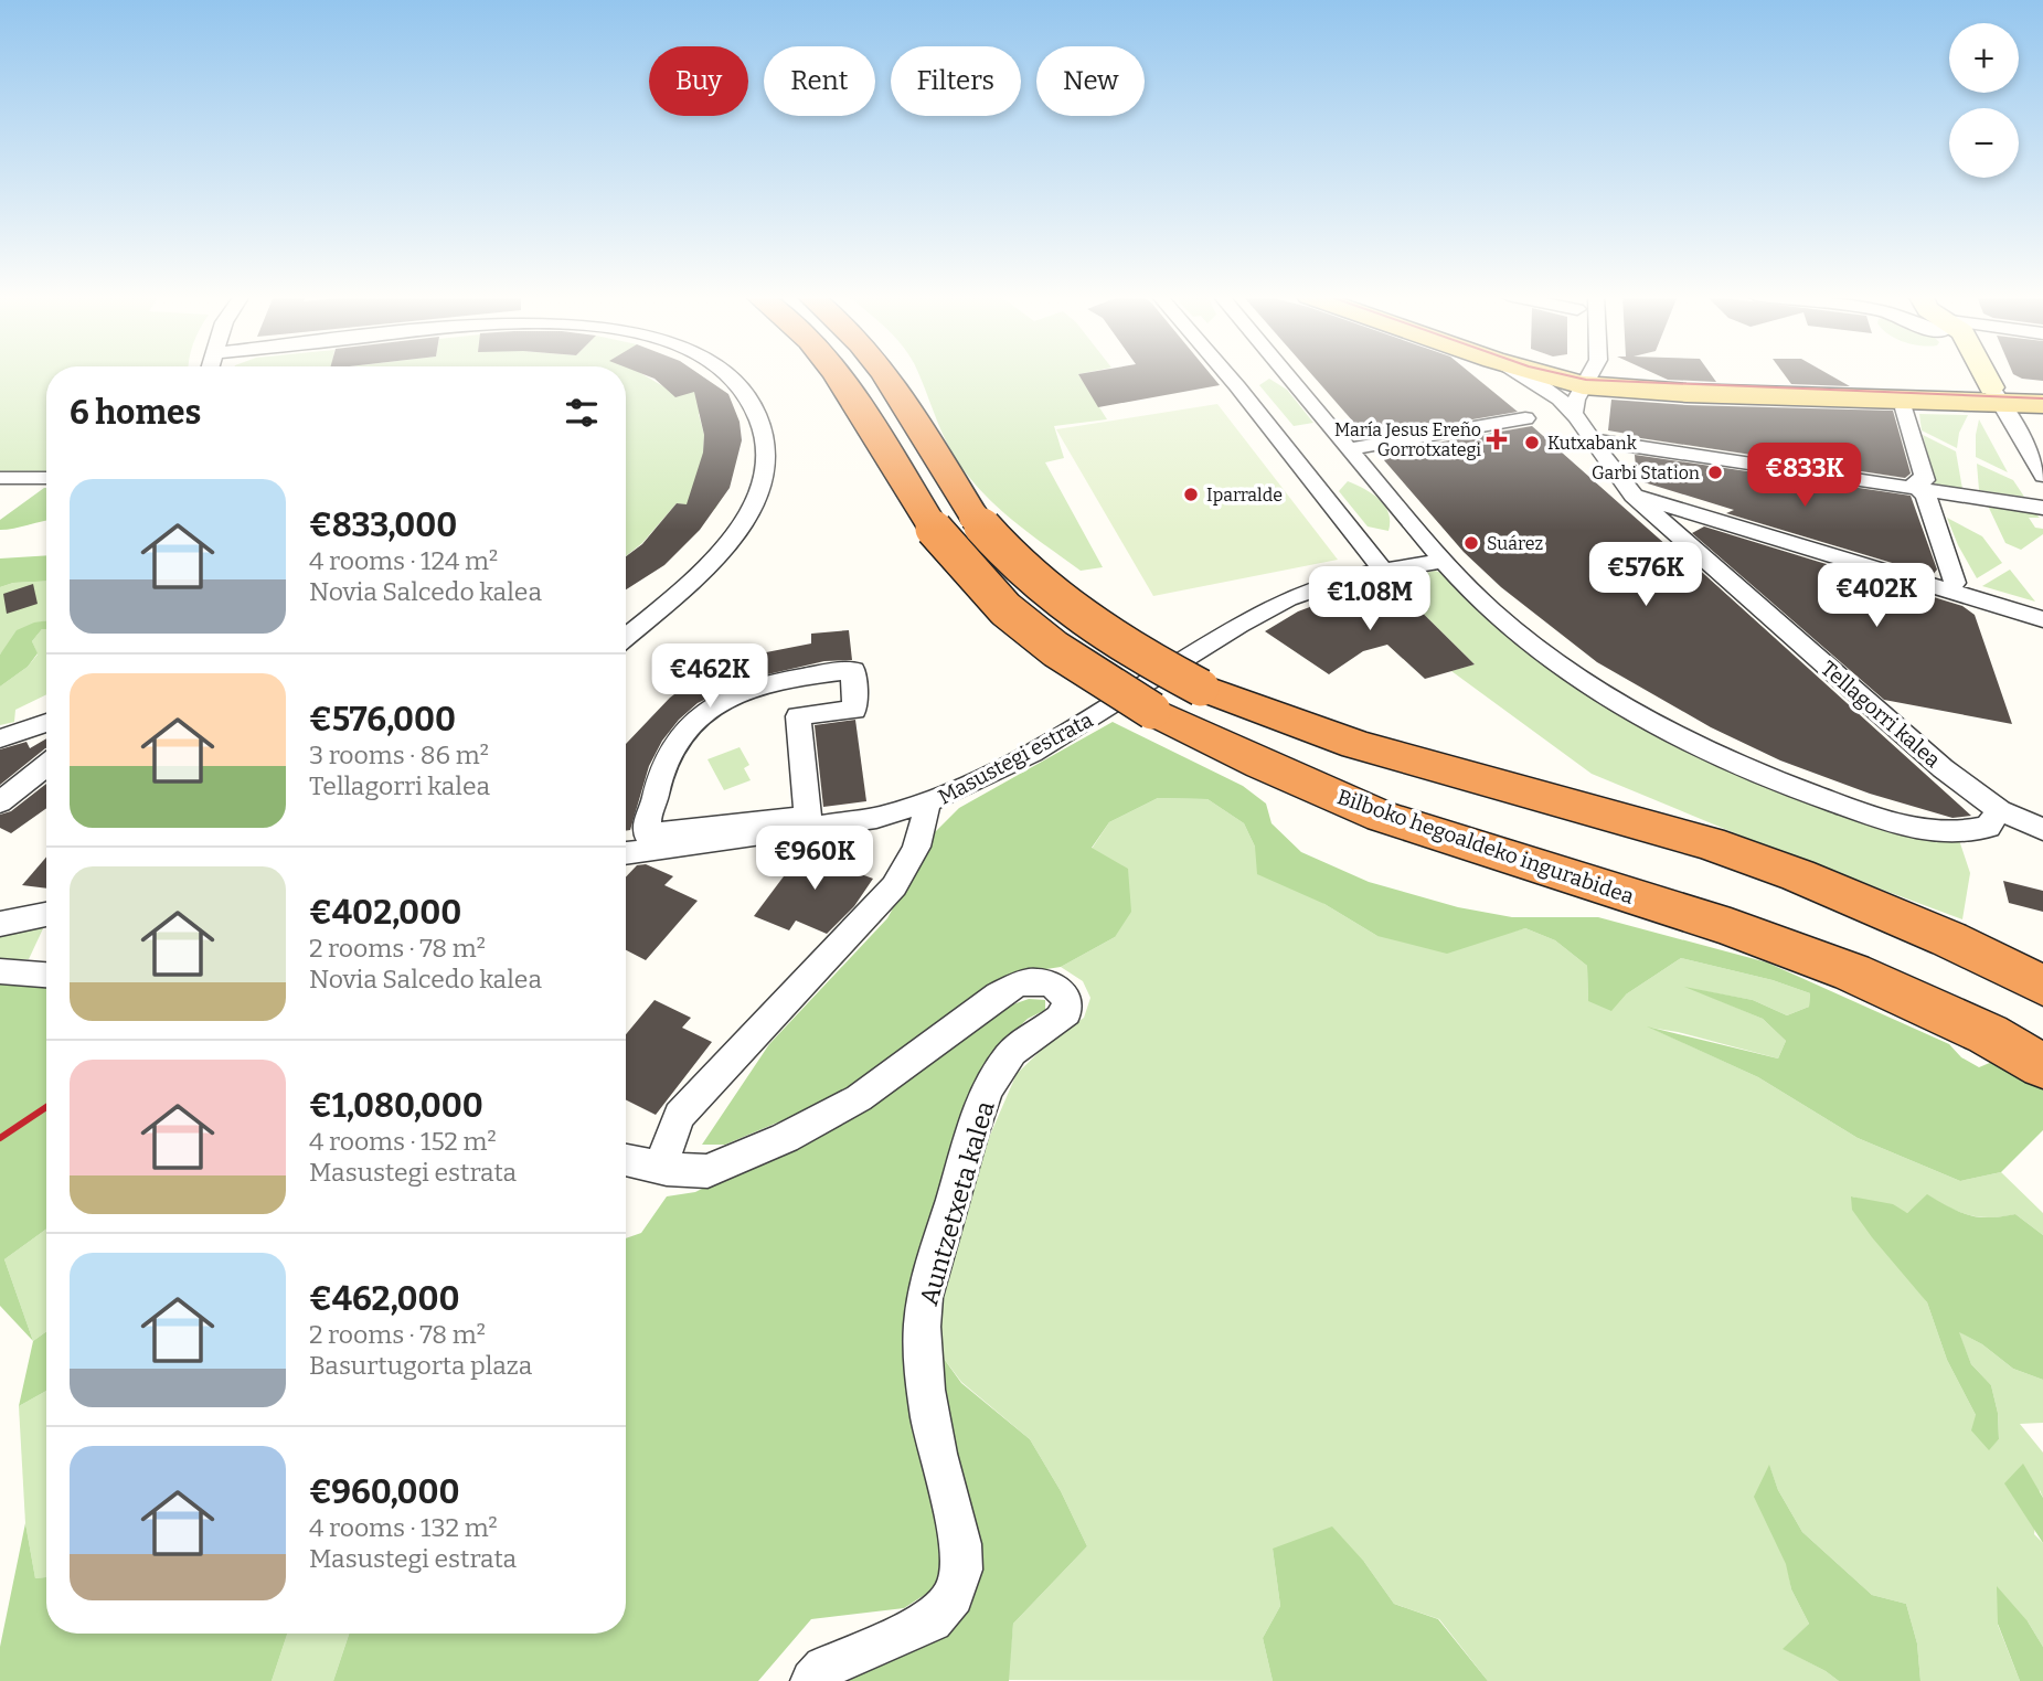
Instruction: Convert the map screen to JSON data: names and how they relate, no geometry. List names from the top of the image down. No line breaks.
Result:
{"streets":{"highway":["Bilboko hegoaldeko ingurabidea"],"street":["Tellagorri kalea","Masustegi estrata","Auntzetxeta kalea"]},"places":{"health":["María Jesus Ereño Gorrotxategi"],"other":["Kutxabank","Garbi Station","Iparralde","Suárez"]},"page":{"map_buttons":["+","−"],"chip":["Buy","Rent","Filters","New"],"heading":"6 homes","price":["€833K","€576K","€402K","€1.08M","€462K","€960K"],"list":[{"name":"€833,000","note":"4 rooms · 124 m² · Novia Salcedo kalea"},{"name":"€576,000","note":"3 rooms · 86 m² · Tellagorri kalea"},{"name":"€402,000","note":"2 rooms · 78 m² · Novia Salcedo kalea"},{"name":"€1,080,000","note":"4 rooms · 152 m² · Masustegi estrata"},{"name":"€462,000","note":"2 rooms · 78 m² · Basurtugorta plaza"},{"name":"€960,000","note":"4 rooms · 132 m² · Masustegi estrata"}]}}
